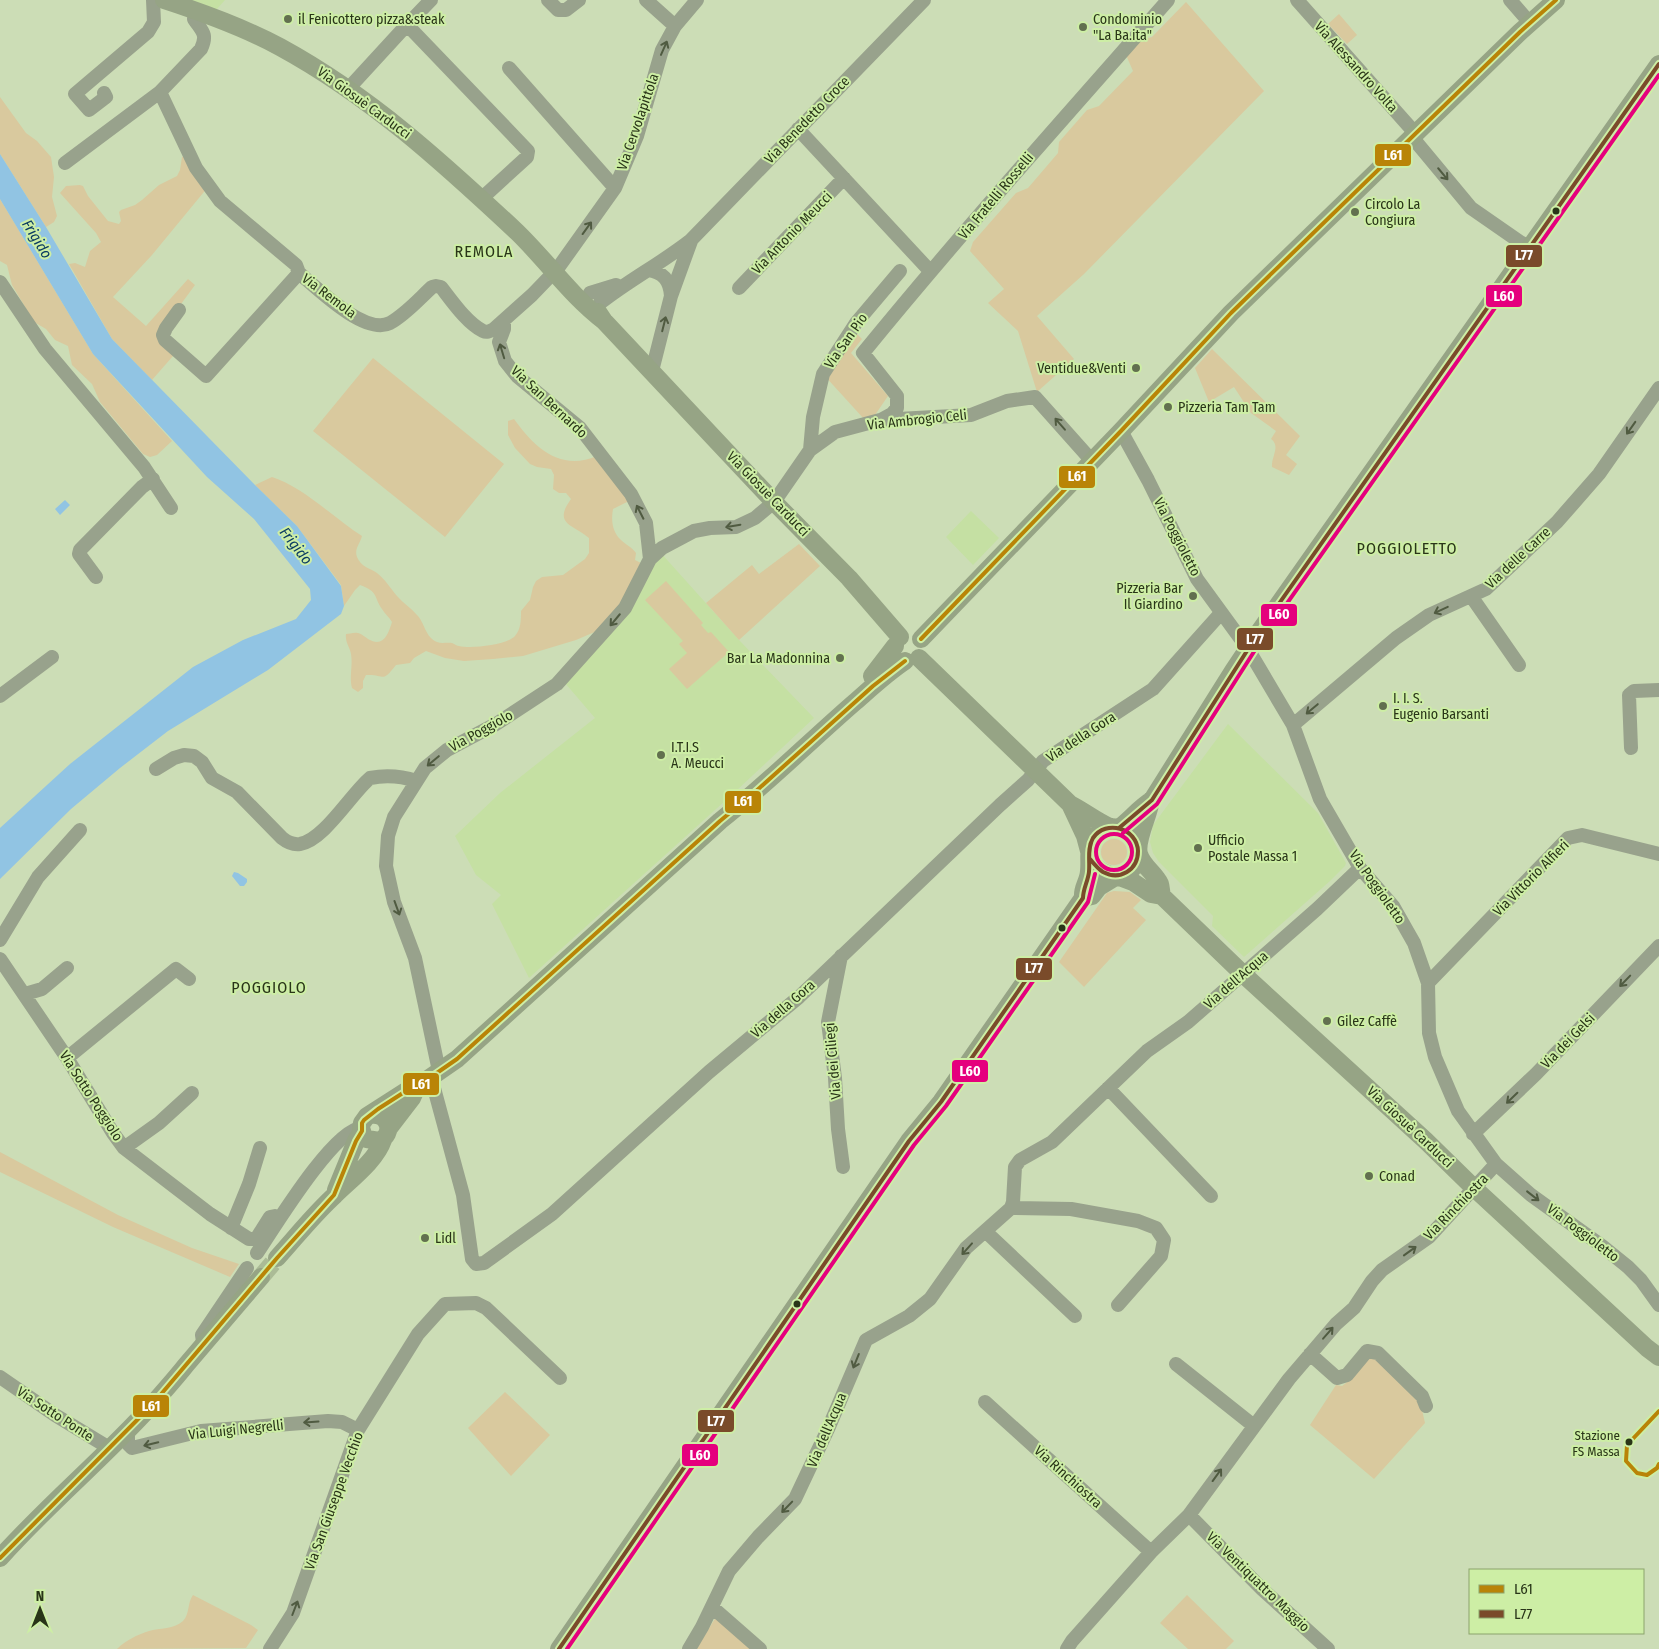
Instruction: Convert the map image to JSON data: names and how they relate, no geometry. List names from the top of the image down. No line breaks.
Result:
{"streets":{"main road":["Via Giosuè Carducci"],"street":["Via Alessandro Volta","Via Benedetto Croce","Via Cervolapittola","Via Fratelli Rosselli","Via Antonio Meucci","Via Remola","Via San Pio","Via San Bernardo","Via Ambrogio Celi","Via Poggioletto","Via delle Carre","Via Poggiolo","Via della Gora","Via Vittorio Alfieri","Via dell'Acqua","Via dei Gelsi","Via dei Ciliegi","Via Sotto Poggiolo","Via Rinchiostra","Via Sotto Ponte","Via Luigi Negrelli","Via San Giuseppe Vecchio","Via Ventiquattro Maggio"]},"crossings":[["Via Giosuè Carducci","Via Benedetto Croce"],["Via Giosuè Carducci","Via Cervolapittola"],["Via Giosuè Carducci","Via Remola"],["Via Giosuè Carducci","Via Ambrogio Celi"],["Via Giosuè Carducci","Via Poggiolo"],["Via Giosuè Carducci","Via dell'Acqua"],["Via Giosuè Carducci","Via Rinchiostra"],["Via Cervolapittola","Via Remola"],["Via Fratelli Rosselli","Via Ambrogio Celi"],["Via Remola","Via San Bernardo"],["Via San Pio","Via Ambrogio Celi"],["Via San Bernardo","Via Poggiolo"],["Via Ambrogio Celi","Via Poggiolo"],["Via Poggioletto","Via delle Carre"],["Via Poggioletto","Via della Gora"],["Via Poggioletto","Via Vittorio Alfieri"],["Via Poggioletto","Via dell'Acqua"],["Via Poggioletto","Via dei Gelsi"],["Via Poggioletto","Via Rinchiostra"],["Via Poggiolo","Via della Gora"],["Via della Gora","Via dei Ciliegi"],["Via Rinchiostra","Via Ventiquattro Maggio"],["Via Luigi Negrelli","Via San Giuseppe Vecchio"]],"one_way":["Via Alessandro Volta","Via Cervolapittola","Via San Bernardo","Via Ambrogio Celi","Via delle Carre","Via Poggiolo","Via dell'Acqua","Via dei Gelsi","Via Rinchiostra","Via Luigi Negrelli","Via San Giuseppe Vecchio"],"districts":["REMOLA","POGGIOLETTO","POGGIOLO"],"water":["Frigido"],"places":["il Fenicottero pizza&steak","Condominio \"La Ba.ita\"","Circolo La Congiura","Ventidue&Venti","Pizzeria Tam Tam","Pizzeria Bar Il Giardino","Bar La Madonnina","I. I. S. Eugenio Barsanti","I.T.I.S A. Meucci","Ufficio Postale Massa 1","Gilez Caffè","Conad","Lidl","Stazione FS Massa"],"lines":["transit line L61","transit line L77","transit line L60"],"legend":["L61","L77"],"north":"top"}
